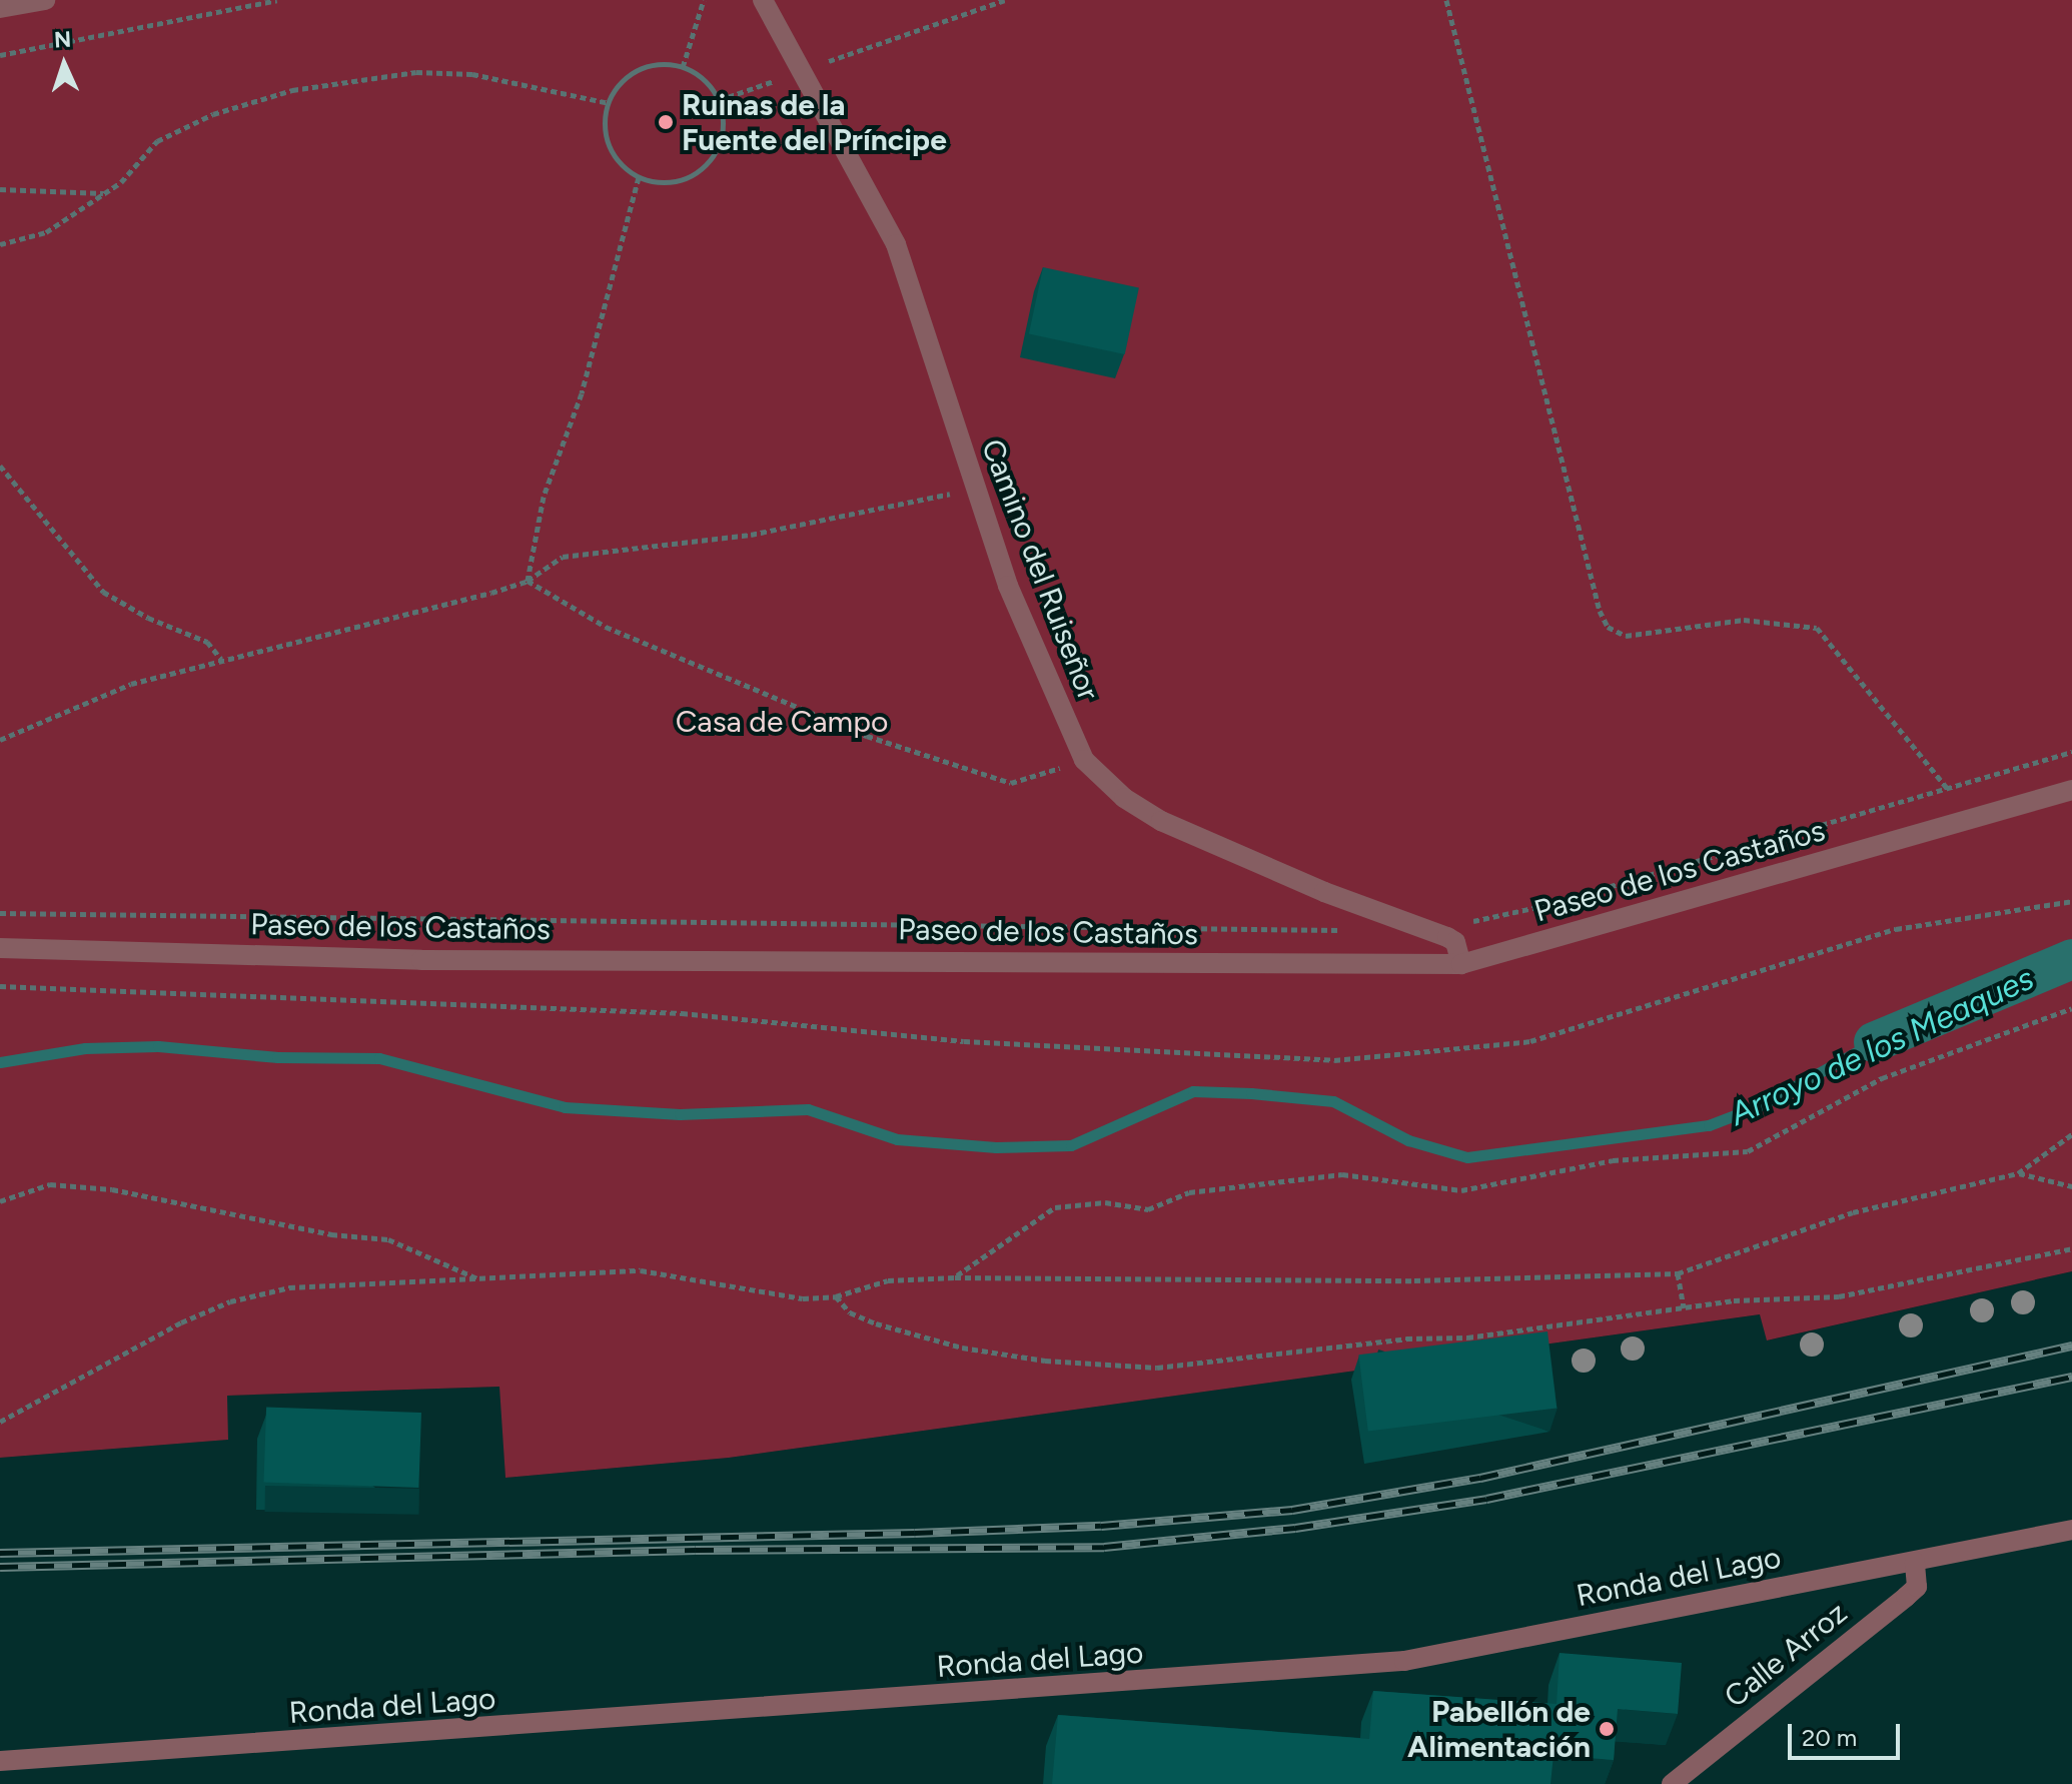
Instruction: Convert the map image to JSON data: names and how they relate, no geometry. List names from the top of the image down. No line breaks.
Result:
{"streets":{"street":["Camino del Ruiseñor","Paseo de los Castaños","Ronda del Lago","Calle Arroz"]},"crossings":[["Camino del Ruiseñor","Paseo de los Castaños"],["Ronda del Lago","Calle Arroz"]],"water":["Arroyo de los Meaques"],"parks":["Casa de Campo"],"places":["Ruinas de la Fuente del Príncipe","Pabellón de Alimentación"],"scale_bar":"20 m","north":"top"}
